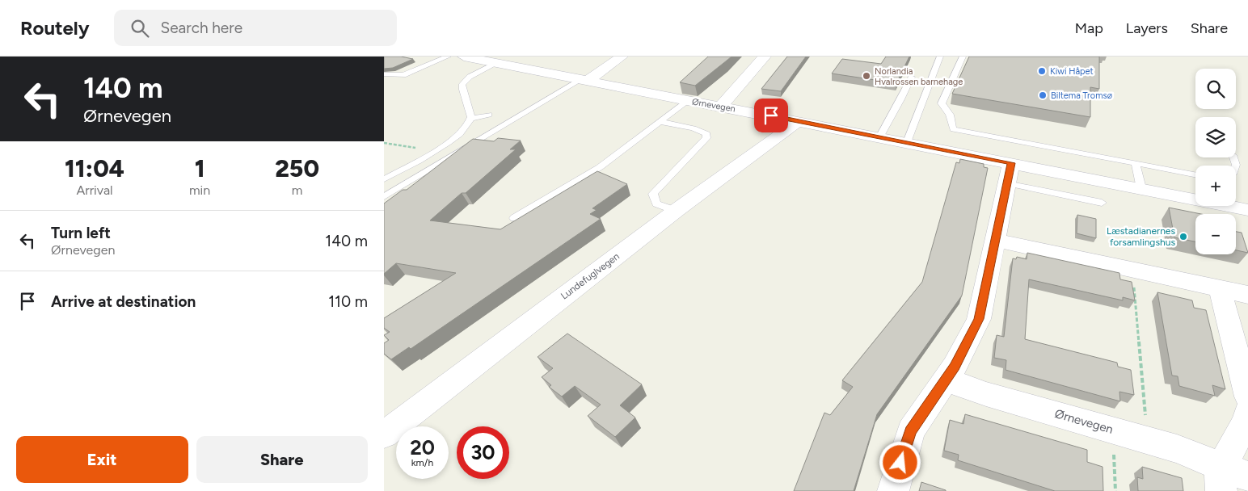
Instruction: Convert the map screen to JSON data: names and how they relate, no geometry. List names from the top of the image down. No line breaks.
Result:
{"streets":{"street":["Ørnevegen","Lundefuglvegen"]},"crossings":[["Ørnevegen","Lundefuglvegen"]],"places":["Kiwi Håpet","Norlandia Hvalrossen barnehage","Biltema Tromsø","Læstadianernes forsamlingshus"],"page":{"header":"Routely","search":"Search here","nav":["Map","Layers","Share"],"turn":["140 m","Ørnevegen"],"map_buttons":["+","−"],"eta":["11:04","Arrival","1","min","250","m"],"list":[{"name":"Turn left","note":"Ørnevegen","value":"140 m"},{"name":"Arrive at destination","value":"110 m"}],"speed":"20 km/h","limit":"30","buttons":["Exit","Share"]}}
